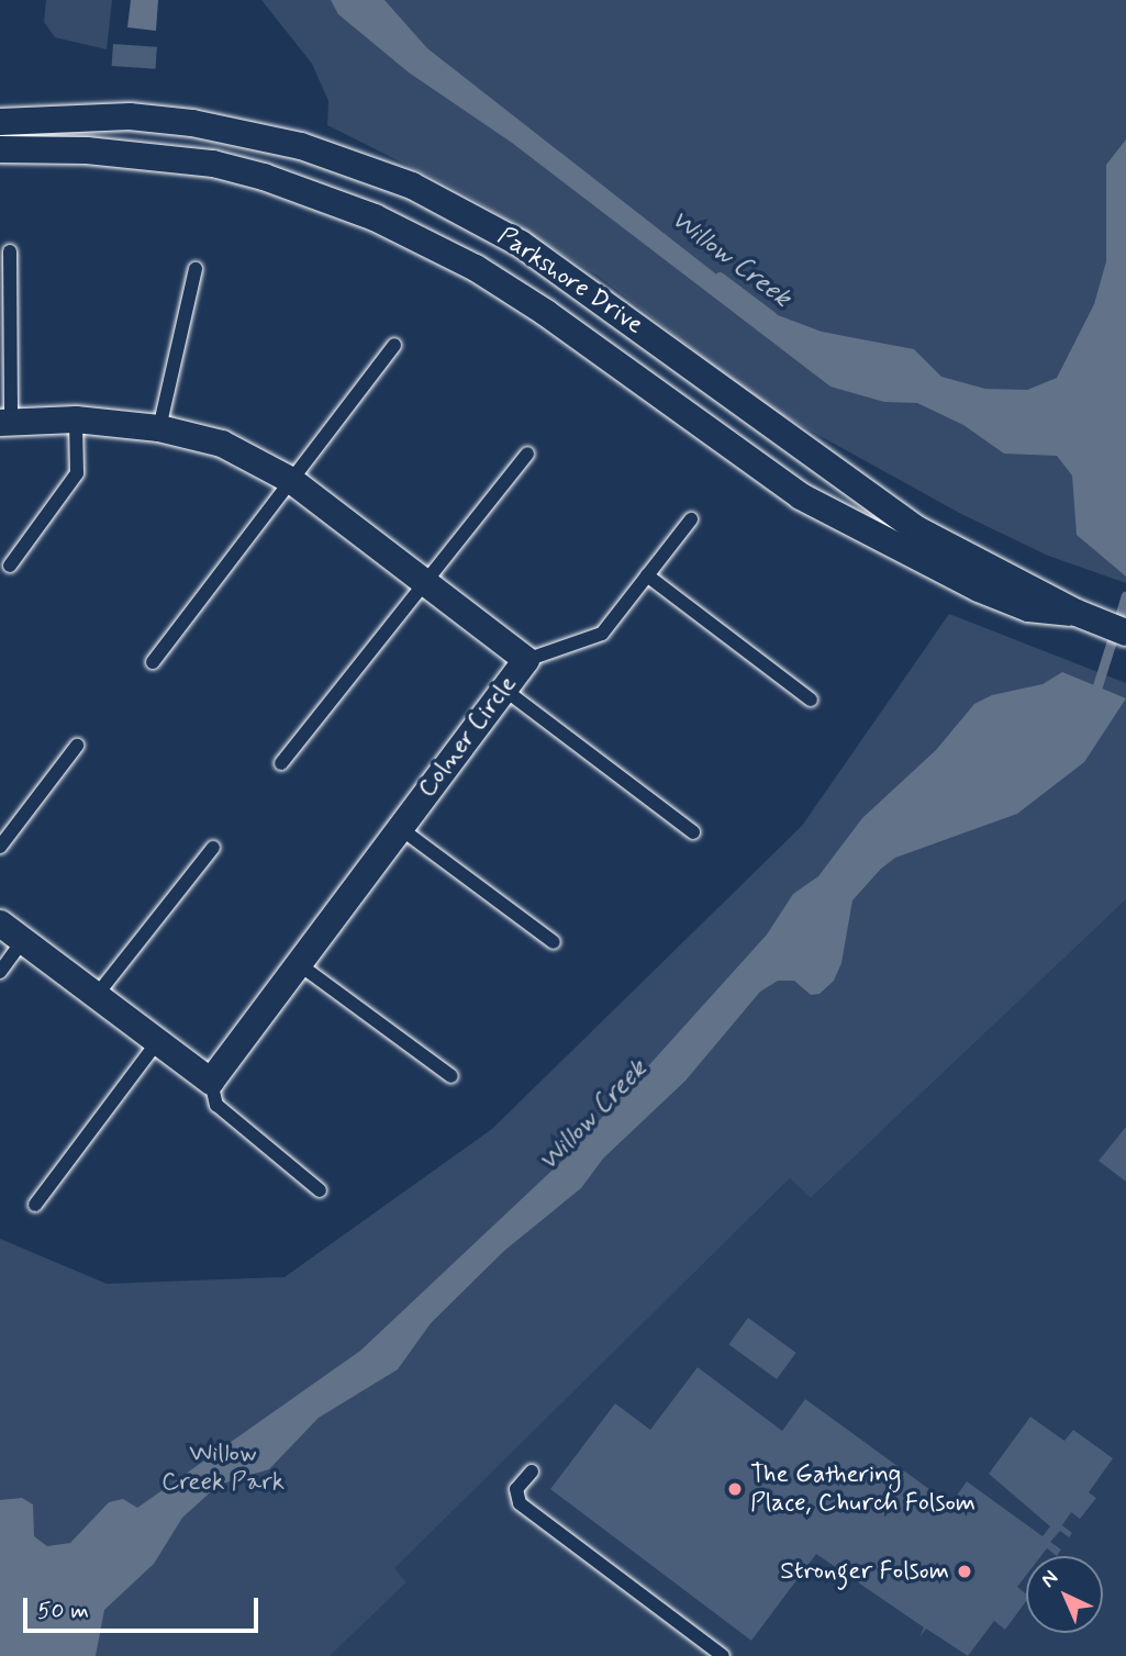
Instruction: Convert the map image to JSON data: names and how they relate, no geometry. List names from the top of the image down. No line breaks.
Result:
{"streets":{"street":["Parkshore Drive","Colner Circle"]},"water":["Willow Creek"],"parks":["Willow Creek Park"],"places":["The Gathering Place, Church Folsom","Stronger Folsom"],"scale_bar":"50 m","north":"top left"}
